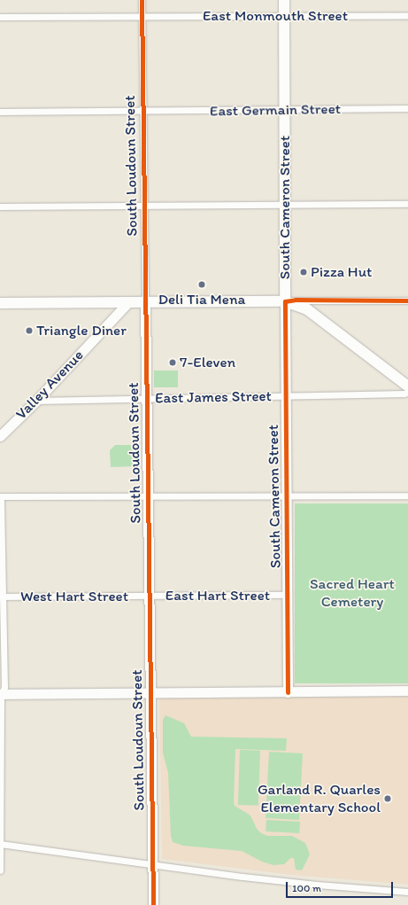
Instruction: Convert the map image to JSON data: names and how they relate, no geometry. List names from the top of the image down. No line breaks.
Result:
{"streets":{"main road":["South Cameron Street"],"street":["East Monmouth Street","East Germain Street","South Loudoun Street","Valley Avenue","East James Street","East Hart Street","West Hart Street"]},"crossings":[["East Monmouth Street","South Loudoun Street"],["East Monmouth Street","South Cameron Street"],["East Germain Street","South Loudoun Street"],["East Germain Street","South Cameron Street"],["South Loudoun Street","East James Street"],["South Loudoun Street","East Hart Street"],["South Loudoun Street","West Hart Street"],["South Cameron Street","East James Street"],["South Cameron Street","East Hart Street"],["Valley Avenue","East James Street"],["East Hart Street","West Hart Street"]],"parks":["Sacred Heart Cemetery"],"places":["Pizza Hut","Deli Tia Mena","Triangle Diner","7-Eleven","Garland R. Quarles Elementary School"],"scale_bar":"100 m"}
